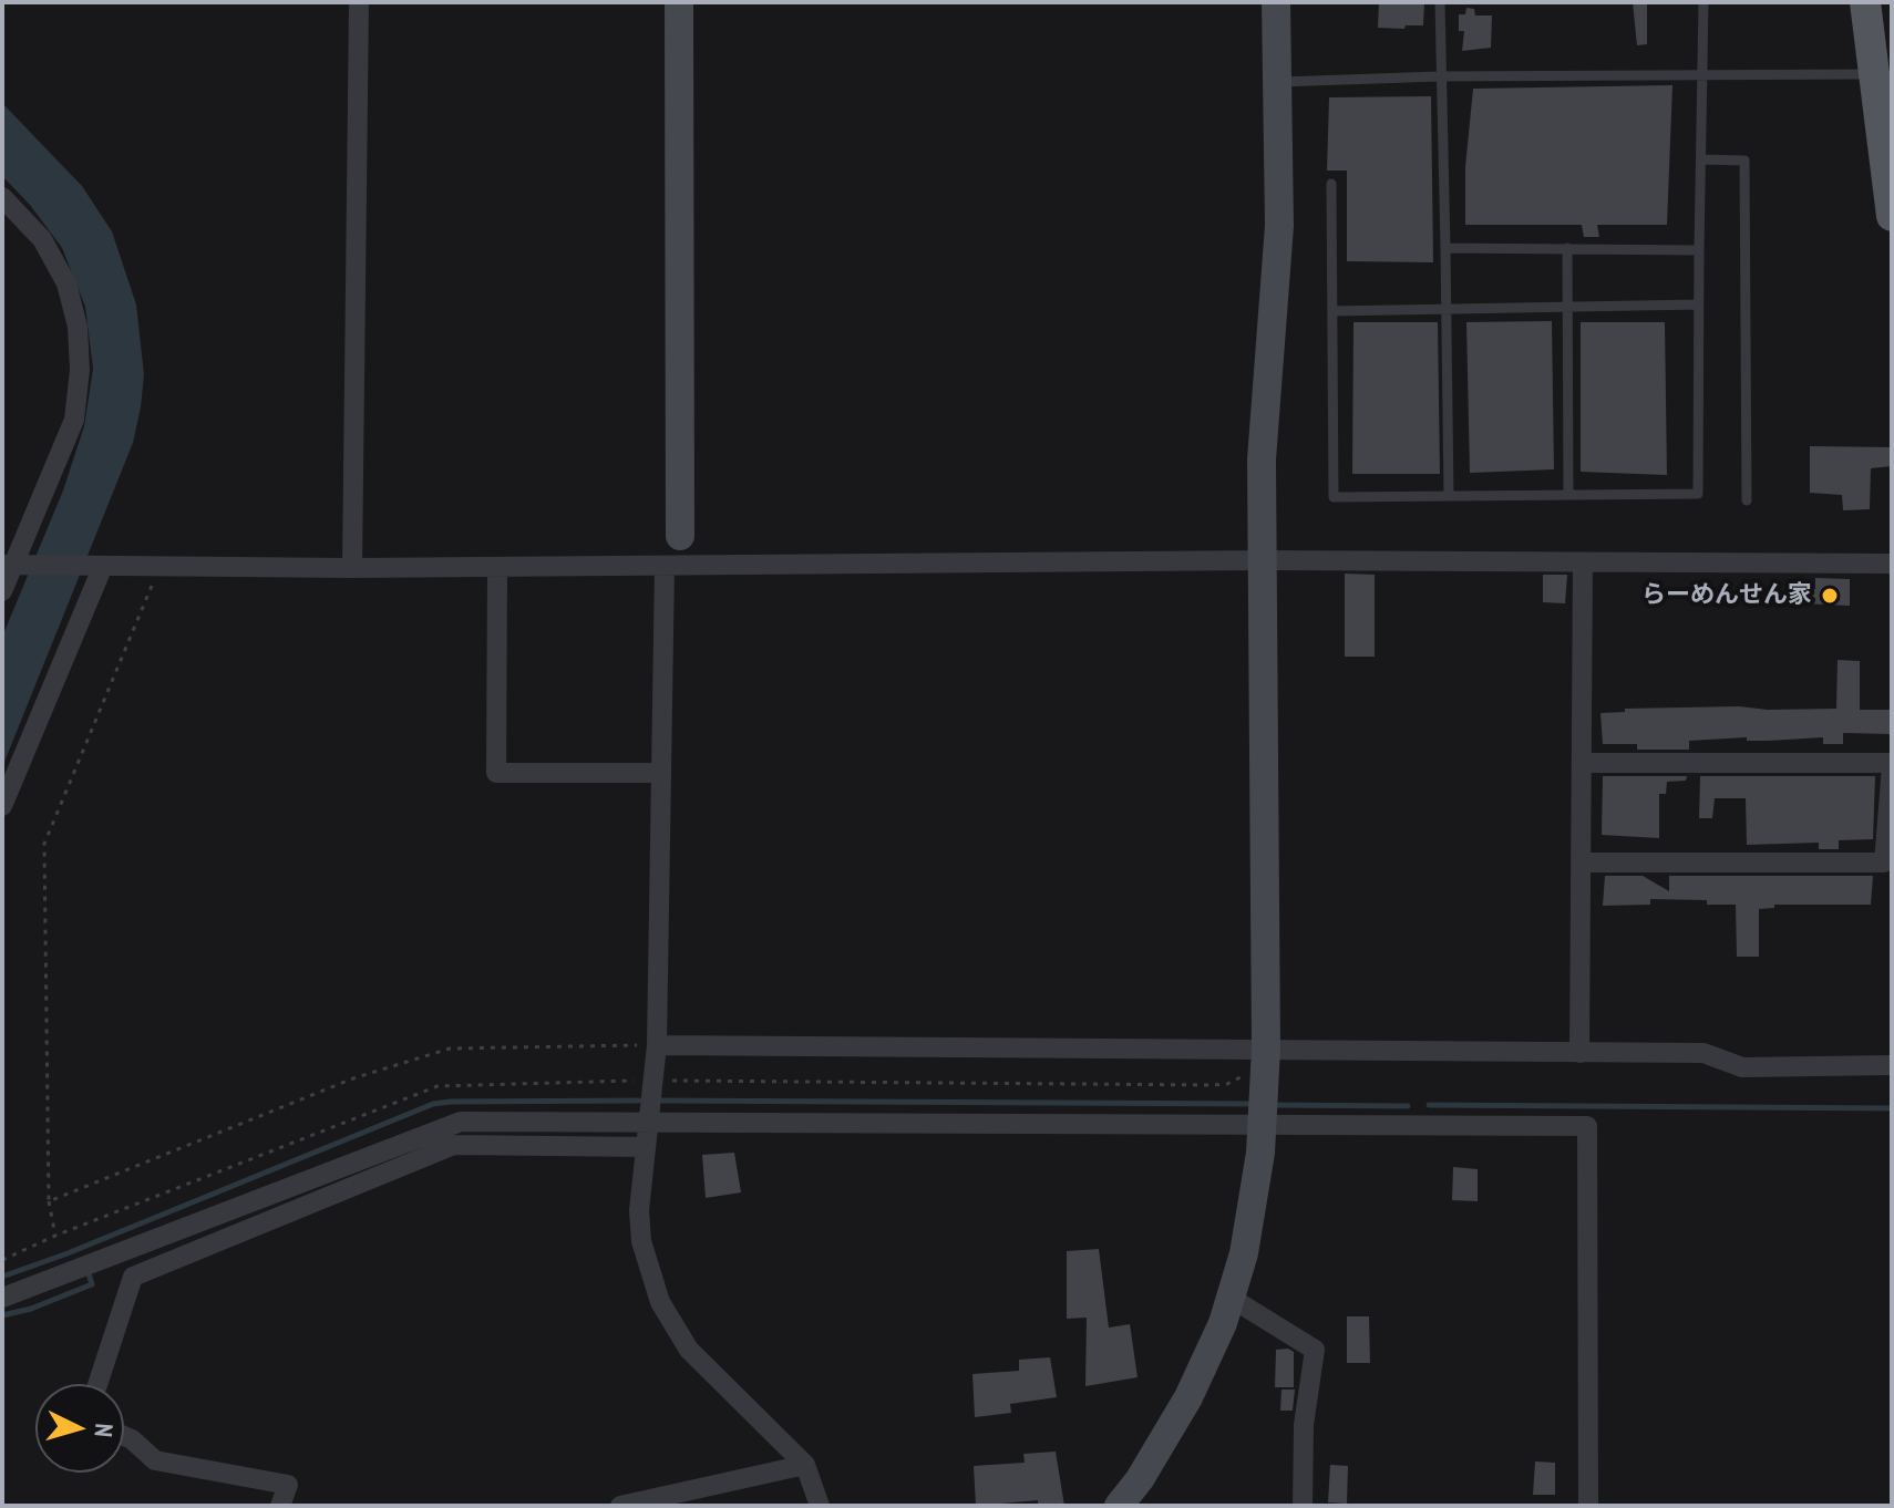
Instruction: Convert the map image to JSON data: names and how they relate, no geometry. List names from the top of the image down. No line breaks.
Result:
{"places":["らーめんせん家"],"north":"right"}
